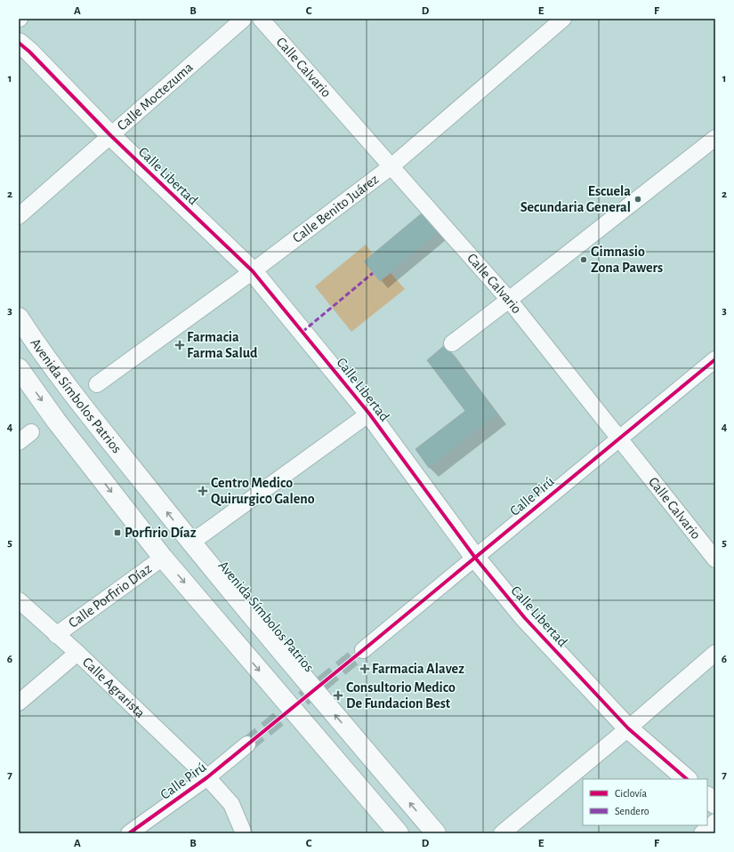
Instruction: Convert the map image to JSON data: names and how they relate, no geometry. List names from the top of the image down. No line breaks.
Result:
{"streets":{"main road":["Calle Libertad","Avenida Símbolos Patrios"],"street":["Calle Calvario","Calle Moctezuma","Calle Benito Juárez","Calle Pirú","Calle Porfirio Díaz","Calle Agrarista"]},"crossings":[["Calle Calvario","Calle Benito Juárez"],["Calle Calvario","Calle Pirú"],["Calle Moctezuma","Calle Libertad"],["Calle Libertad","Calle Benito Juárez"],["Calle Libertad","Calle Pirú"],["Calle Pirú","Calle Agrarista"],["Calle Porfirio Díaz","Calle Agrarista"]],"places":{"other":["Escuela Secundaria General","Gimnasio Zona Pawers"],"health":["Farmacia Farma Salud","Centro Medico Quirurgic0 Galeno","Farmacia Alavez","Consultorio Medico De Fundacion Best"],"transit":["Porfirio Díaz"]},"legend":["Ciclovía","Sendero"],"grid":{"columns":["A","B","C","D","E","F"],"rows":["1","2","3","4","5","6","7"]}}
